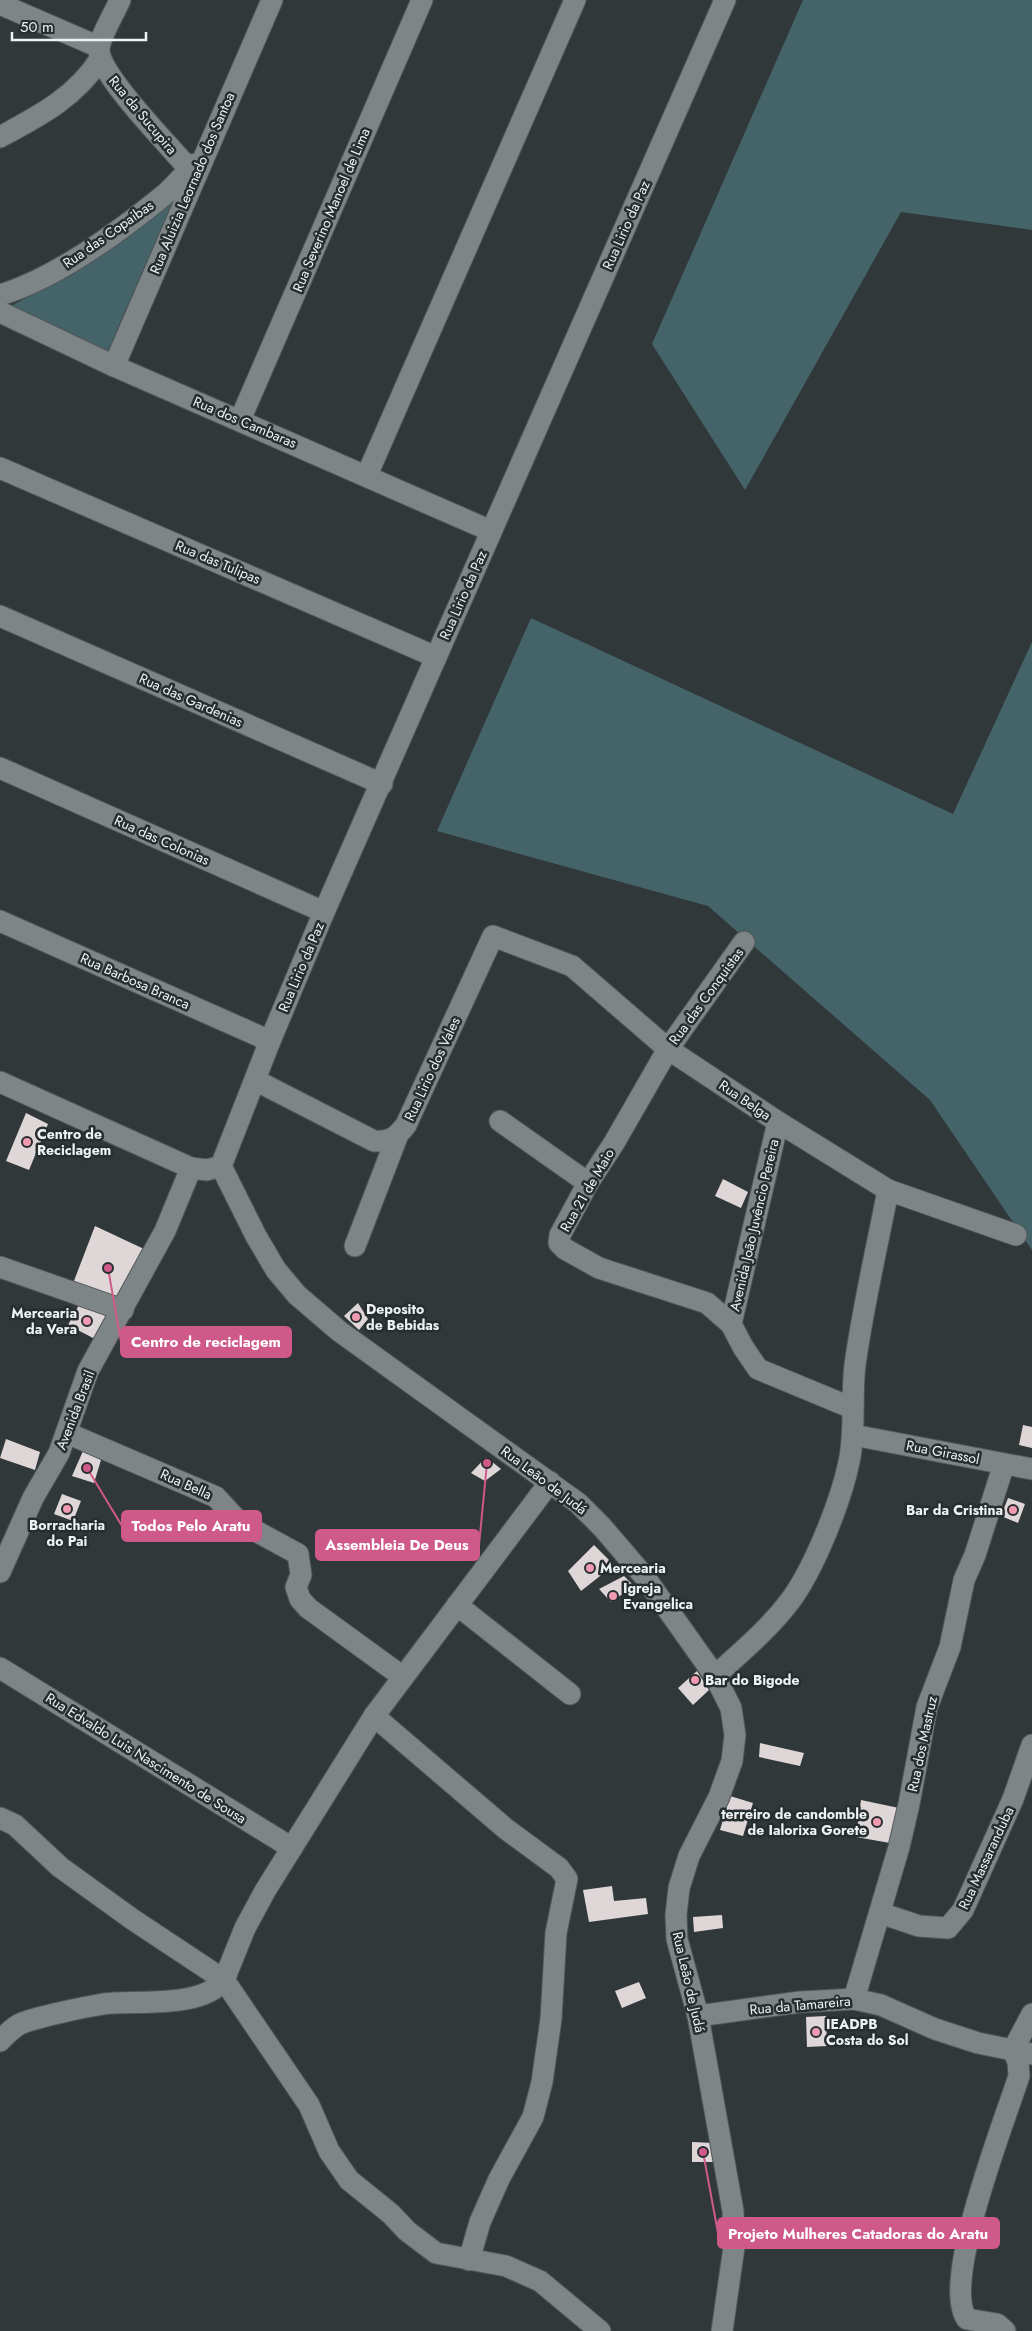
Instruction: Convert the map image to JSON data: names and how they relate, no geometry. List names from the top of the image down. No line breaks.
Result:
{"streets":{"street":["Rua da Sucupira","Rua Aluizia Leornado dos Santoa","Rua Severino Manoel de Lima","Rua Lirio da Paz","Rua das Copaibas","Rua dos Cambaras","Rua das Tulipas","Rua das Gardenias","Rua das Colonias","Rua Barbosa Branca","Rua das Conquistas","Rua Lirio dos Vales","Rua Belga","Rua 21 de Maio","Avenida João Juvêncio Pereira","Avenida Brasil","Rua Girassol","Rua Leão de Judá","Rua Bella","Rua dos Mastruz","Rua Edvaldo Luis Nascimento de Sousa","Rua Massaranduba","Rua da Tamareira"]},"crossings":[["Rua da Sucupira","Rua Aluizia Leornado dos Santoa"],["Rua da Sucupira","Rua das Copaibas"],["Rua Aluizia Leornado dos Santoa","Rua das Copaibas"],["Rua Aluizia Leornado dos Santoa","Rua dos Cambaras"],["Rua Severino Manoel de Lima","Rua dos Cambaras"],["Rua Lirio da Paz","Rua dos Cambaras"],["Rua Lirio da Paz","Rua das Tulipas"],["Rua Lirio da Paz","Rua das Gardenias"],["Rua Lirio da Paz","Rua das Colonias"],["Rua Lirio da Paz","Rua Barbosa Branca"],["Rua Lirio da Paz","Rua Lirio dos Vales"],["Rua Lirio da Paz","Rua Leão de Judá"],["Rua das Conquistas","Rua Belga"],["Rua das Conquistas","Rua 21 de Maio"],["Rua Lirio dos Vales","Rua Belga"],["Rua Belga","Rua 21 de Maio"],["Rua Belga","Avenida João Juvêncio Pereira"],["Rua 21 de Maio","Avenida João Juvêncio Pereira"],["Avenida Brasil","Rua Bella"],["Rua Girassol","Rua dos Mastruz"],["Rua Leão de Judá","Rua da Tamareira"],["Rua dos Mastruz","Rua Massaranduba"],["Rua dos Mastruz","Rua da Tamareira"]],"places":["Centro de Reciclagem","Centro de reciclagem","Deposito de Bebidas","Mercearia da Vera","Assembleia De Deus","Todos Pelo Aratu","Borracharia do Pai","Bar da Cristina","Mercearia","Igreja Evangelica","Bar do Bigode","terreiro de candomble de Ialorixa Gorete","IEADPB Costa do Sol","Projeto Mulheres Catadoras do Aratu"],"scale_bar":"50 m"}
